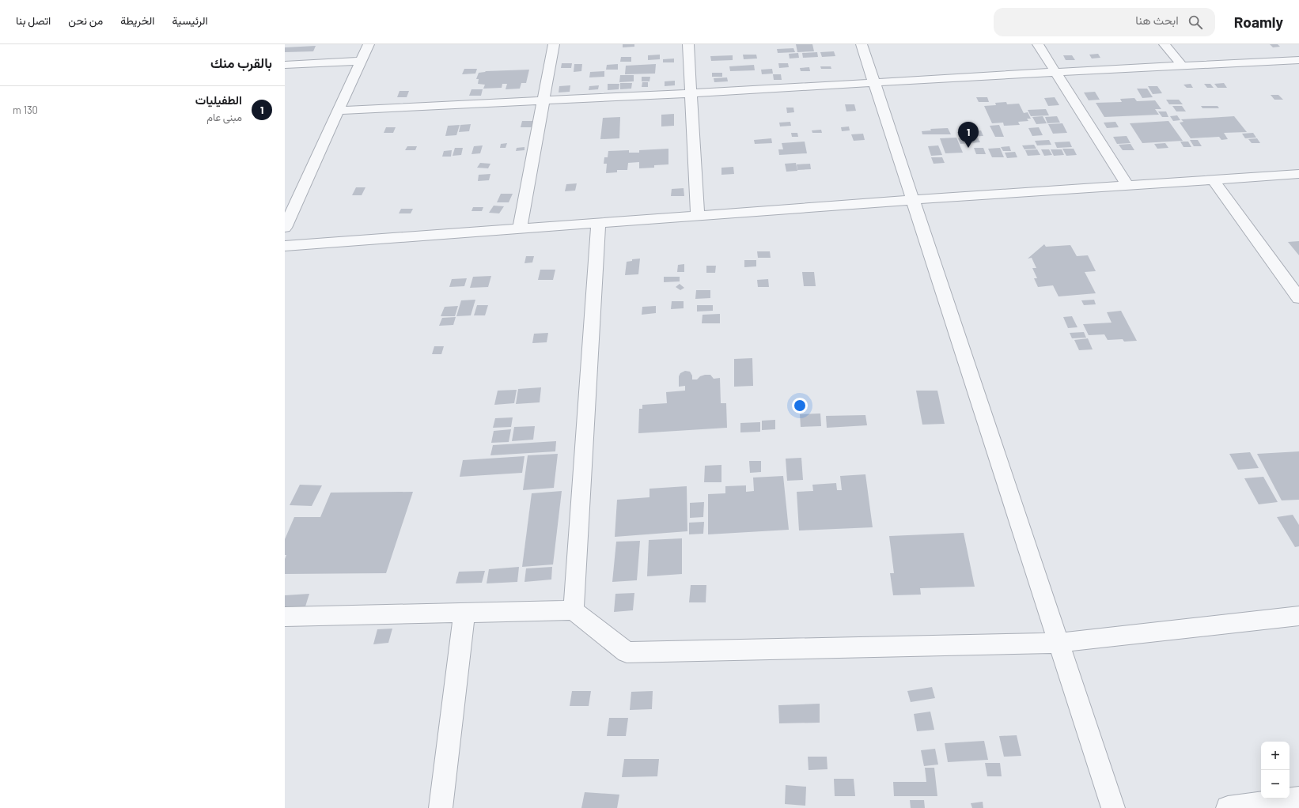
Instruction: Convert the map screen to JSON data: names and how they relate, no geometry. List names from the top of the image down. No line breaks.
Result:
{"page":{"header":"Roamly","search":"ابحث هنا","nav":["الرئيسية","الخريطة","من نحن","اتصل بنا"],"heading":"بالقرب منك","list":[{"mark":"1","name":"الطفيليات","note":"مبنى عام","value":"130 m"}],"pins":"1","map_buttons":["+","−"]}}
